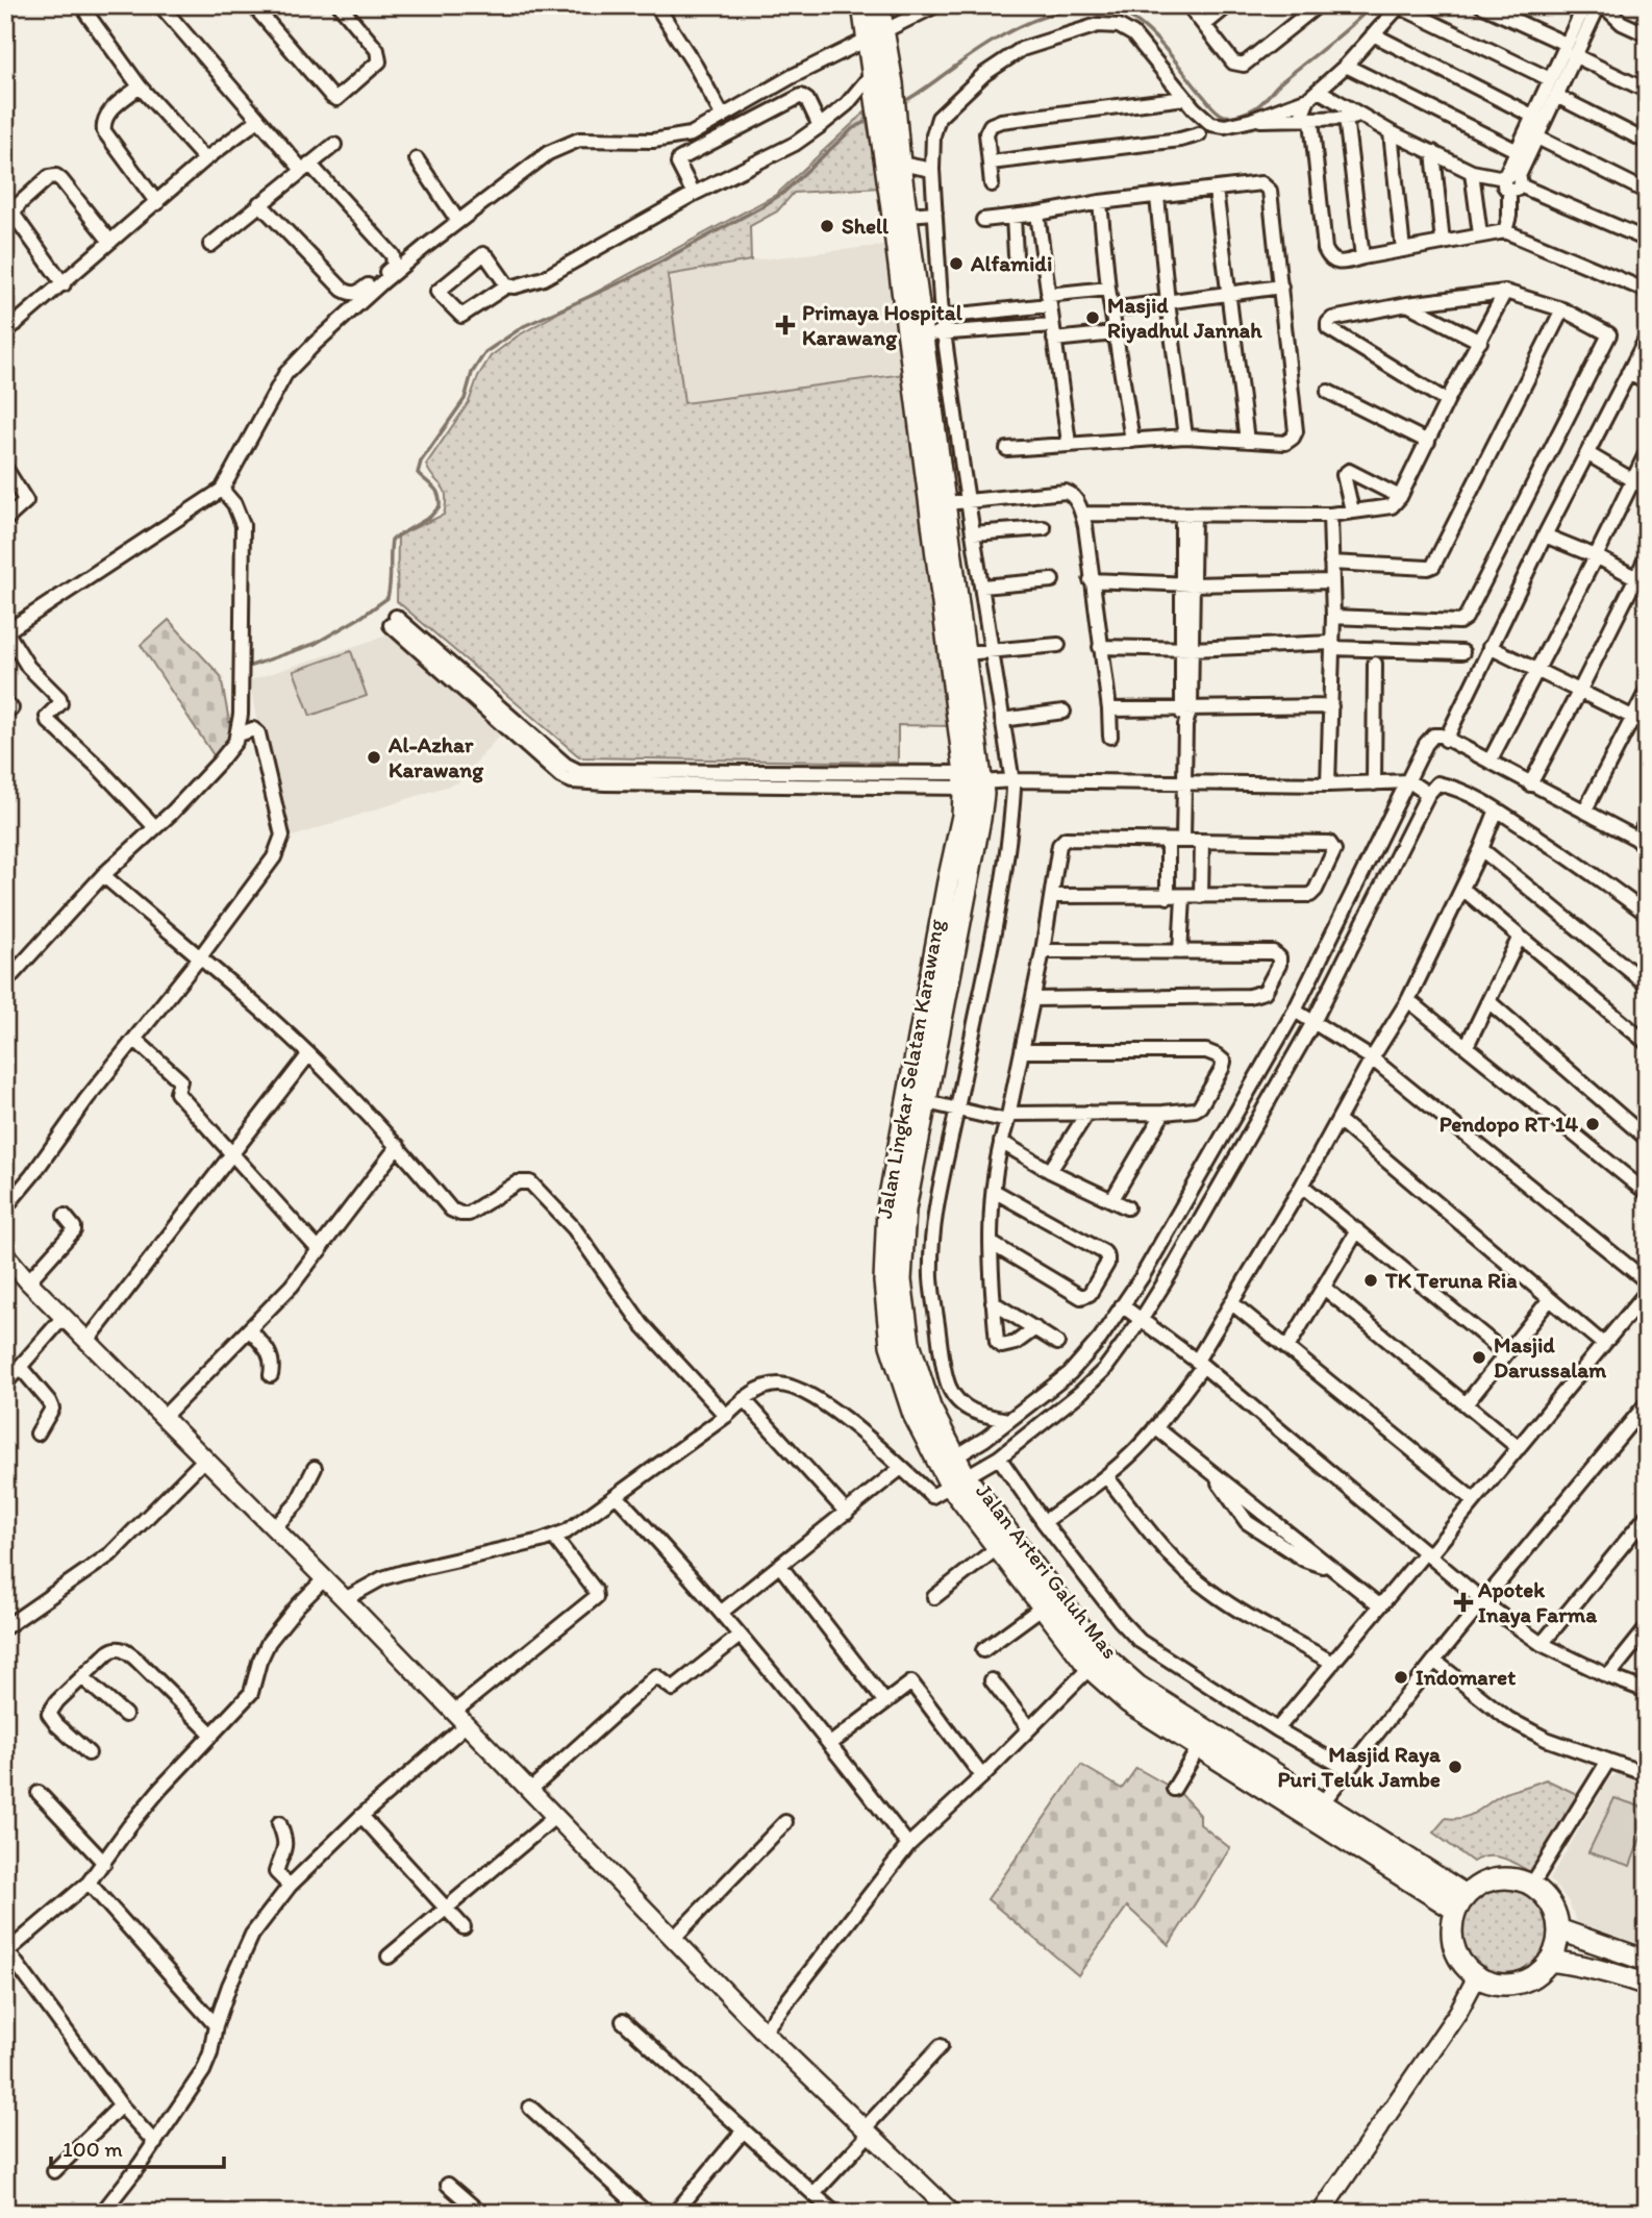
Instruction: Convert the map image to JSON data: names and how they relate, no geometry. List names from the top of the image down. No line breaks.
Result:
{"streets":{"main road":["Jalan Lingkar Selatan Karawang","Jalan Arteri Galuh Mas"]},"crossings":[["Jalan Lingkar Selatan Karawang","Jalan Arteri Galuh Mas"]],"places":{"other":["Shell","Alfamidi","Masjid Riyadhul Jannah","Al-Azhar Karawang","Pendopo RT 14","TK Teruna Ria","Masjid Darussalam","Indomaret","Masjid Raya Puri Teluk Jambe"],"health":["Primaya Hospital Karawang","Apotek Inaya Farma"]},"scale_bar":"100 m"}
